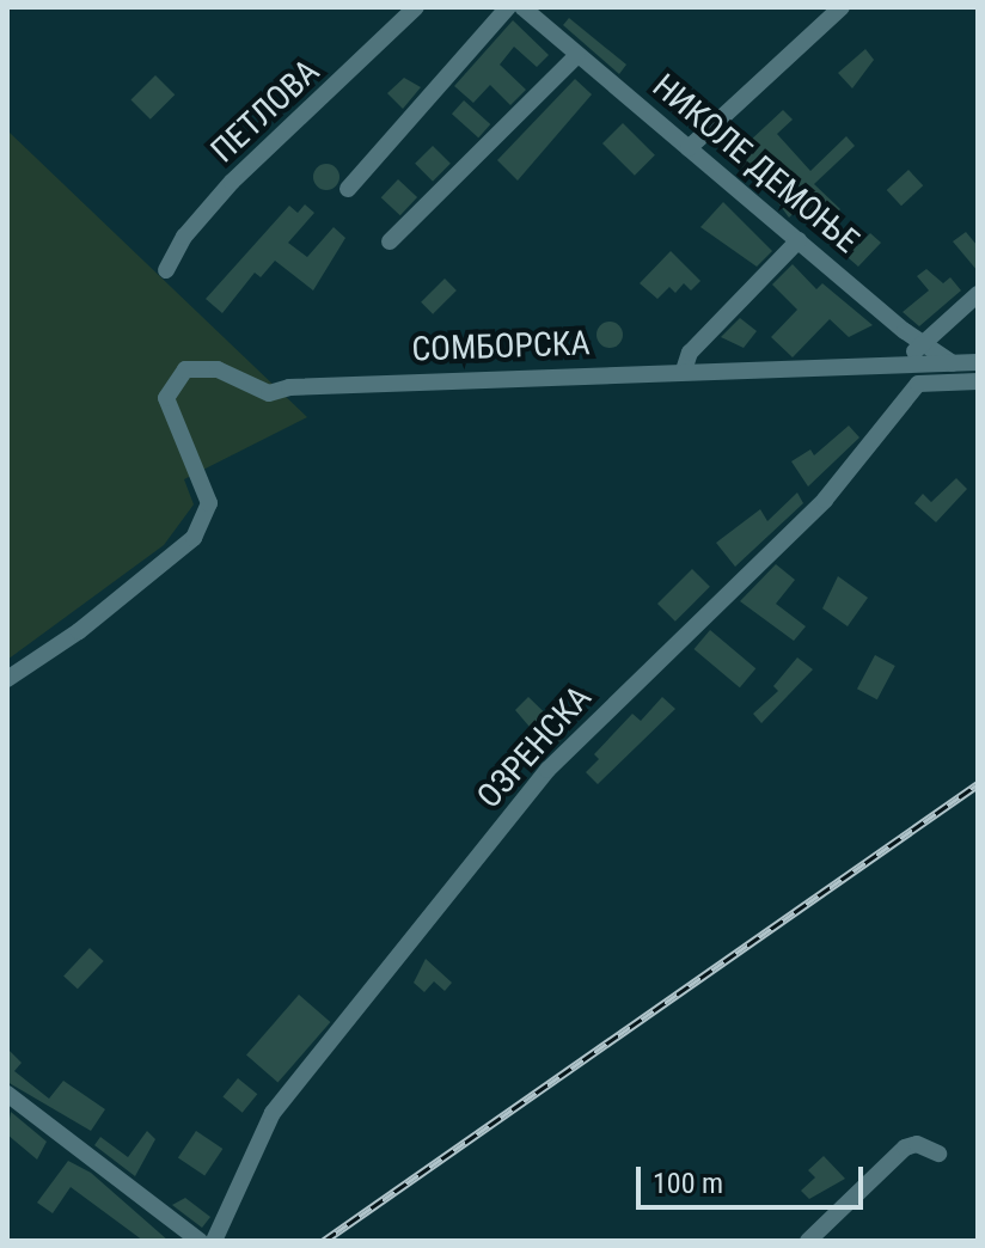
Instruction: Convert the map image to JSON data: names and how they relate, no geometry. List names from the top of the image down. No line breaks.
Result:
{"streets":{"street":["ПЕТЛОВА","НИКОЛЕ ДЕМОЊЕ","СОМБОРСКА","ОЗРЕНСКА"]},"crossings":[["НИКОЛЕ ДЕМОЊЕ","СОМБОРСКА"]],"scale_bar":"100 m"}
